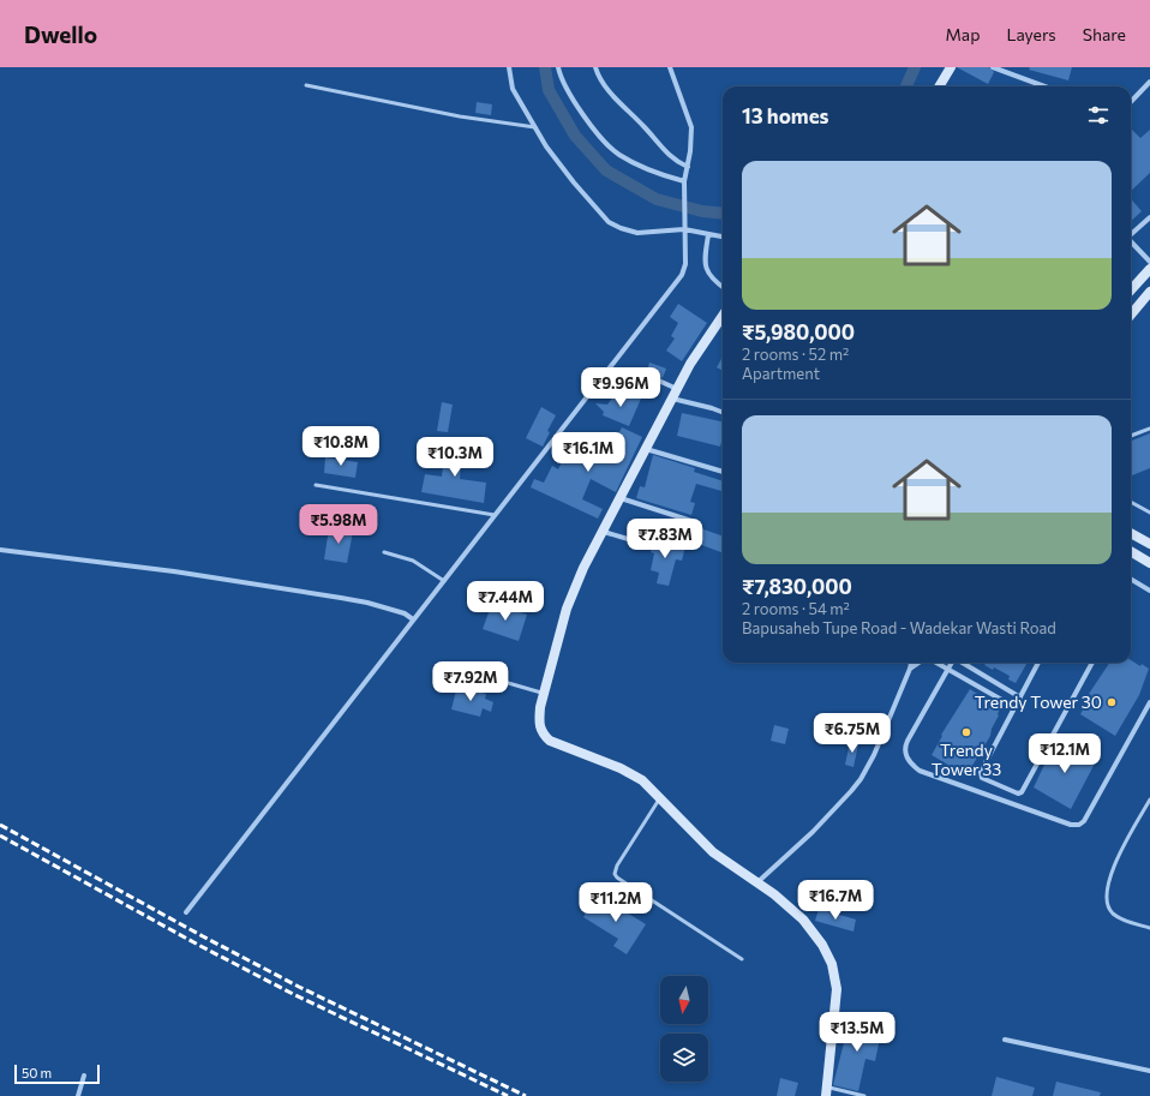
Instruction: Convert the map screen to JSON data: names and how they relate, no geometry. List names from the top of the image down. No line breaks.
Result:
{"places":["Trendy Tower 30","Trendy Tower 33"],"scale_bar":"50 m","north":"bottom","page":{"header":"Dwello","nav":["Map","Layers","Share"],"heading":"13 homes","list":[{"name":"₹5,980,000","note":"2 rooms · 52 m² · Apartment"},{"name":"₹7,830,000","note":"2 rooms · 54 m² · Bapusaheb Tupe Road - Wadekar Wasti Road"}],"price":["₹9.96M","₹10.8M","₹16.1M","₹10.3M","₹5.98M","₹7.83M","₹7.44M","₹7.92M","₹6.75M","₹12.1M","₹16.7M","₹11.2M","₹13.5M"],"scale":"50 m"}}
